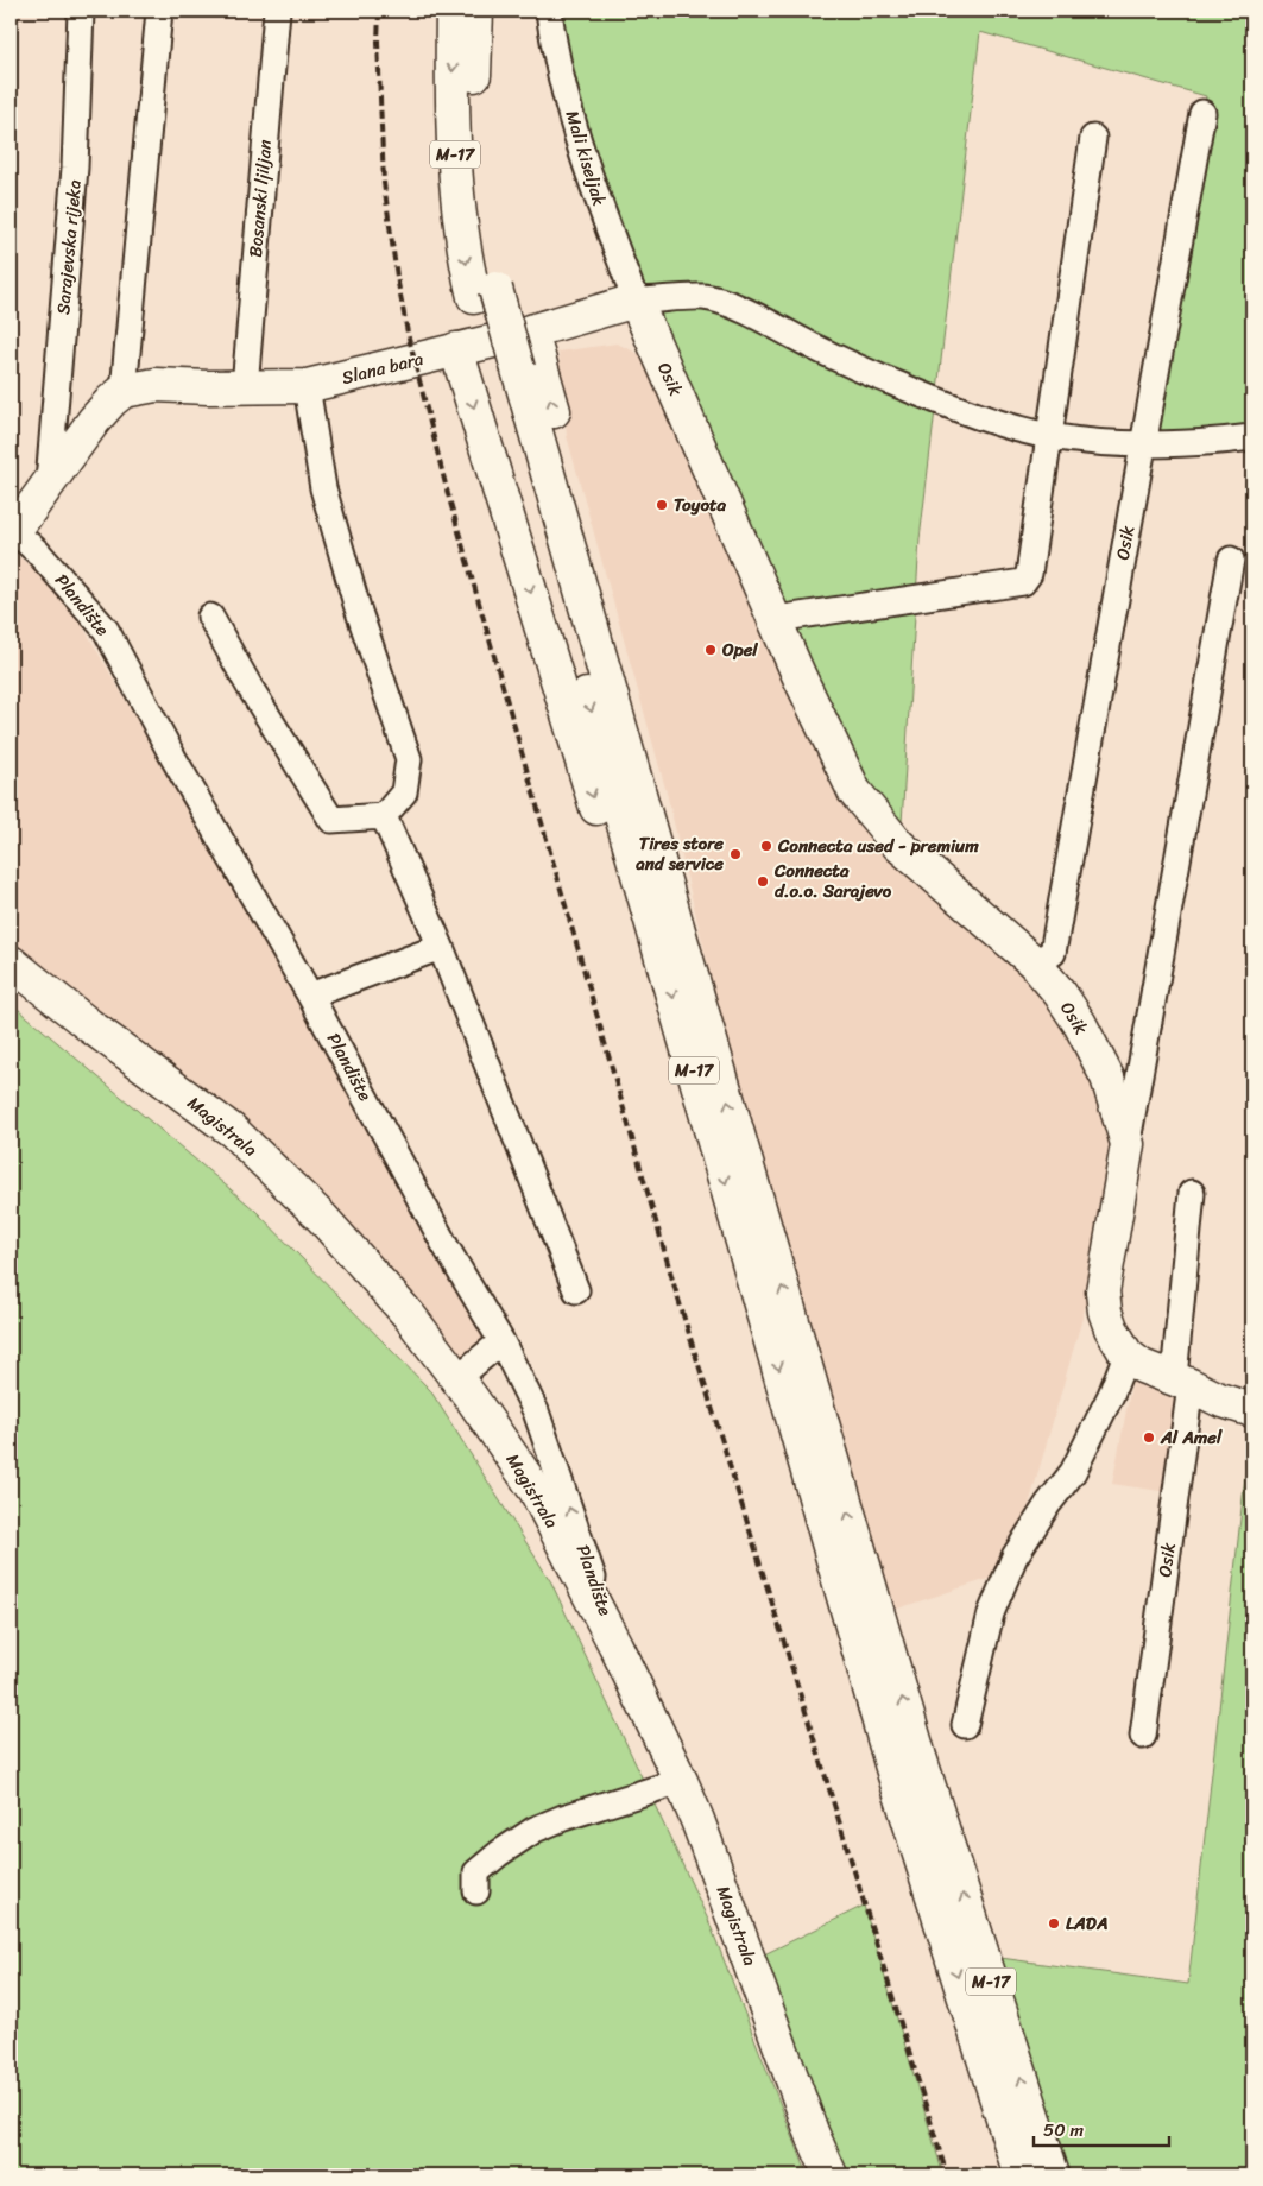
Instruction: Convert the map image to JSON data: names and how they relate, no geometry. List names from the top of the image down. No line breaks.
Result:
{"streets":{"main road":["M-17","Slana bara","Osik","Magistrala"],"street":["Mali kiseljak","Bosanski ljiljan","Sarajevska rijeka","Plandište"]},"crossings":[["Mali kiseljak","Slana bara"],["Mali kiseljak","Osik"],["Bosanski ljiljan","Slana bara"],["Slana bara","Osik"],["Plandište","Magistrala"]],"places":["Toyota","Opel","Connecta used - premium","Tires store and service","Connecta d.o.o. Sarajevo","Al Amel","LADA"],"scale_bar":"50 m"}
